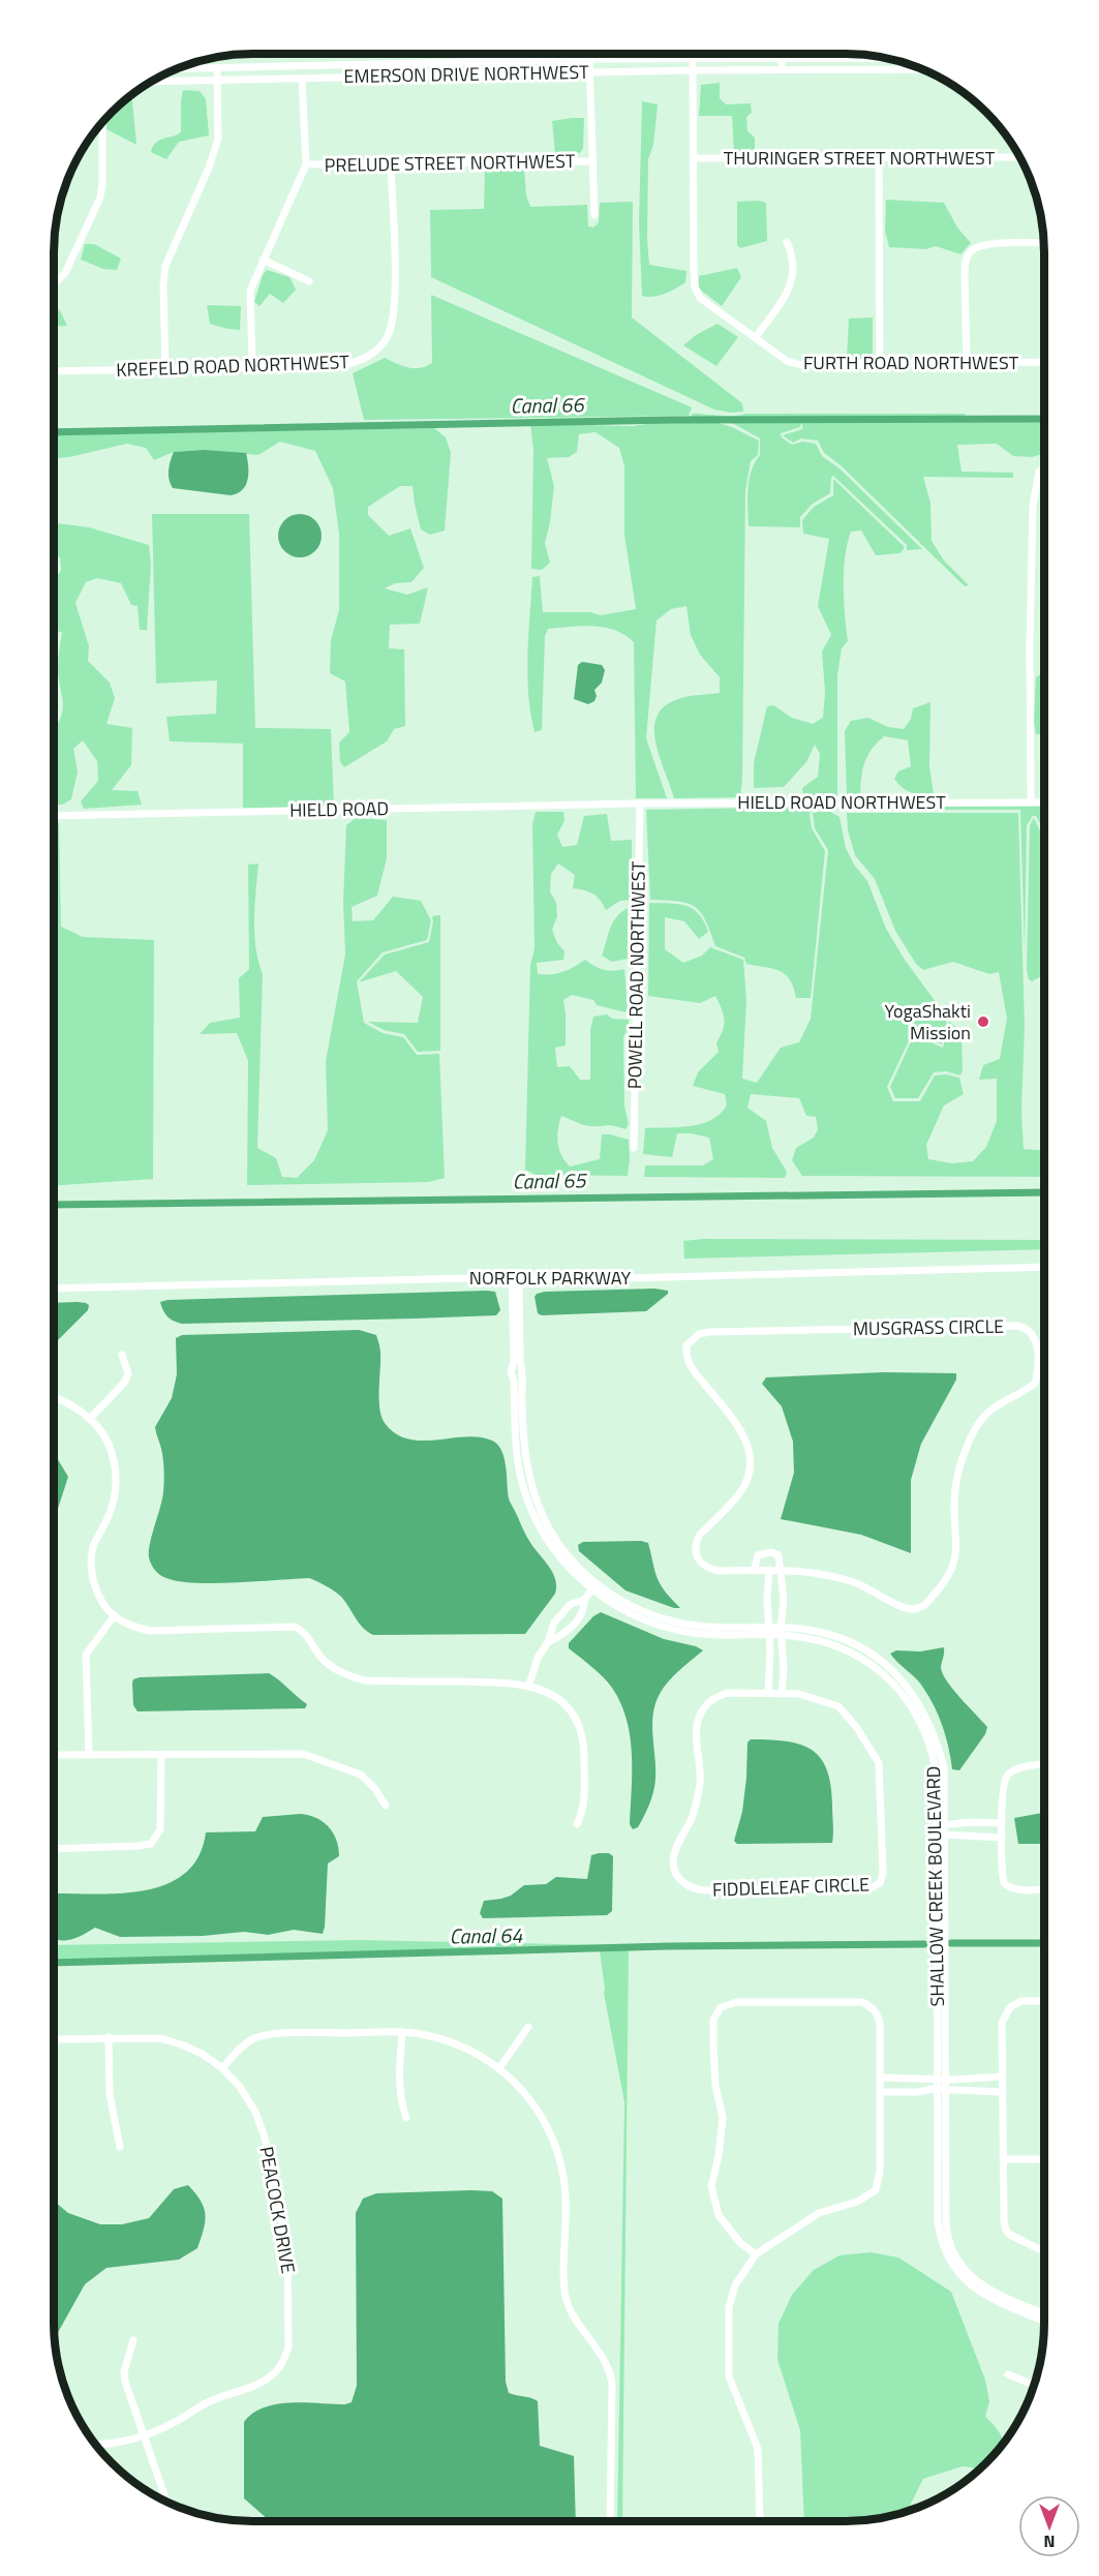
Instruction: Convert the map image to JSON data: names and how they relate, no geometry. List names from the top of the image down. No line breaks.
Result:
{"streets":{"street":["EMERSON DRIVE NORTHWEST","THURINGER STREET NORTHWEST","PRELUDE STREET NORTHWEST","FURTH ROAD NORTHWEST","KREFELD ROAD NORTHWEST","HIELD ROAD NORTHWEST","HIELD ROAD","POWELL ROAD NORTHWEST","NORFOLK PARKWAY","MUSGRASS CIRCLE","SHALLOW CREEK BOULEVARD","FIDDLELEAF CIRCLE","PEACOCK DRIVE"]},"crossings":[["EMERSON DRIVE NORTHWEST","FURTH ROAD NORTHWEST"],["THURINGER STREET NORTHWEST","FURTH ROAD NORTHWEST"],["PRELUDE STREET NORTHWEST","KREFELD ROAD NORTHWEST"],["HIELD ROAD NORTHWEST","HIELD ROAD"],["HIELD ROAD NORTHWEST","POWELL ROAD NORTHWEST"],["HIELD ROAD","POWELL ROAD NORTHWEST"],["NORFOLK PARKWAY","SHALLOW CREEK BOULEVARD"]],"water":["Canal 66","Canal 65","Canal 64"],"places":["YogaShakti Mission"],"north":"bottom"}
